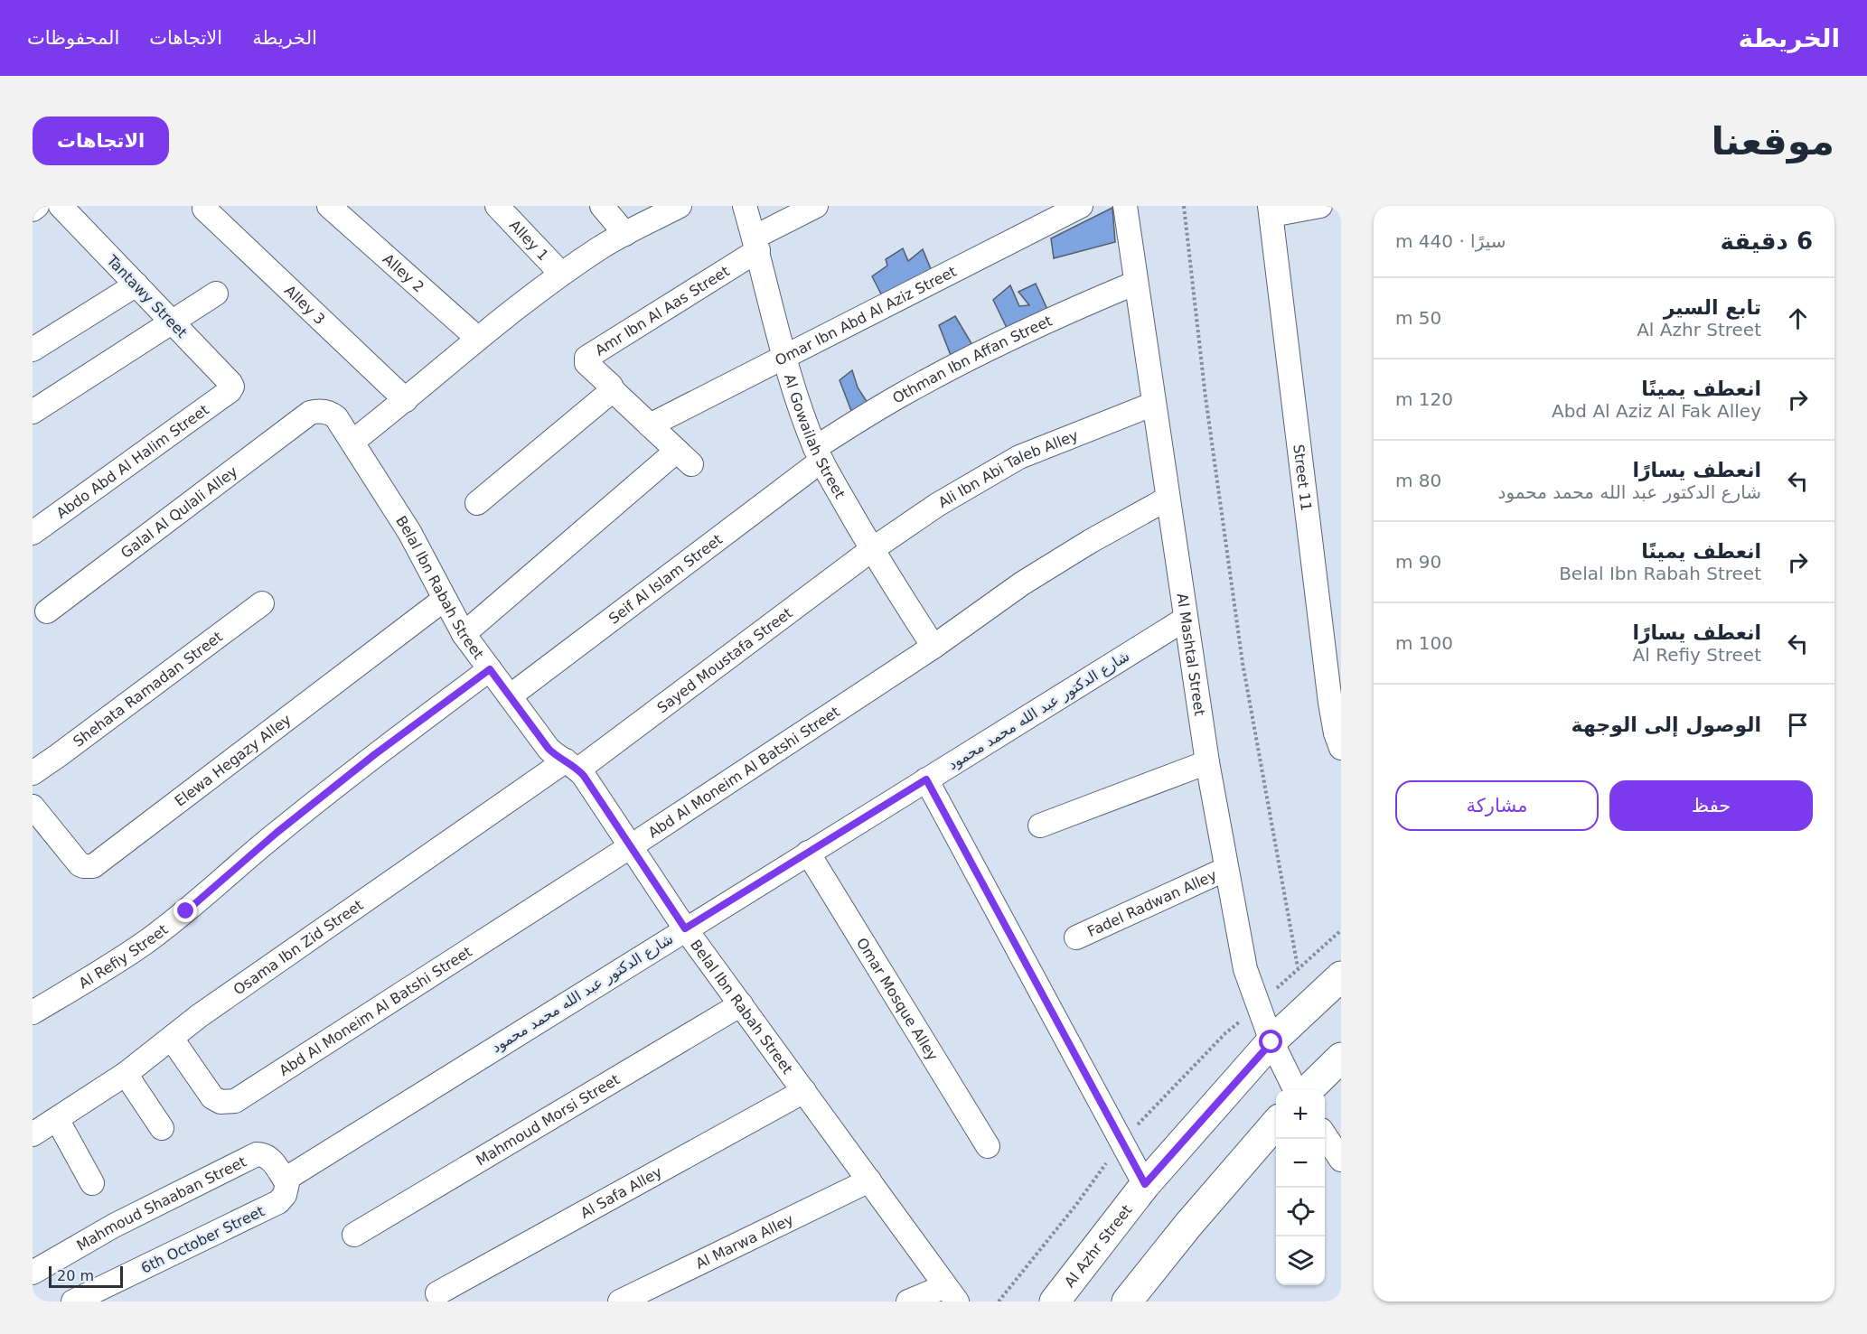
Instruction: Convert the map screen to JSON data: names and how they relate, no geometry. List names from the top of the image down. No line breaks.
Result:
{"streets":{"main road":["Al Azhr Street"],"street":["Alley 1","Alley 2","Tantawy Street","Alley 3","Amr Ibn Al Aas Street","Omar Ibn Abd Al Aziz Street","Othman Ibn Affan Street","Al Gowailah Street","Abdo Abd Al Halim Street","Ali Ibn Abi Taleb Alley","Street 11","Galal Al Qulali Alley","Seif Al Islam Street","Belal Ibn Rabah Street","Al Mashtal Street","Sayed Moustafa Street","Shehata Ramadan Street","شارع الدكتور عبد الله محمد محمود","Elewa Hegazy Alley","Abd Al Moneim Al Batshi Street","Fadel Radwan Alley","Osama Ibn Zid Street","Al Refiy Street","Omar Mosque Alley","Mahmoud Morsi Street","Al Safa Alley","Mahmoud Shaaban Street","6th October Street","Al Marwa Alley"]},"crossings":[["Tantawy Street","Abdo Abd Al Halim Street"],["Amr Ibn Al Aas Street","Al Gowailah Street"],["Omar Ibn Abd Al Aziz Street","Al Gowailah Street"],["Othman Ibn Affan Street","Al Gowailah Street"],["Othman Ibn Affan Street","Seif Al Islam Street"],["Othman Ibn Affan Street","Al Mashtal Street"],["Al Gowailah Street","Ali Ibn Abi Taleb Alley"],["Al Gowailah Street","Seif Al Islam Street"],["Al Gowailah Street","Sayed Moustafa Street"],["Al Gowailah Street","Abd Al Moneim Al Batshi Street"],["Ali Ibn Abi Taleb Alley","Al Mashtal Street"],["Ali Ibn Abi Taleb Alley","Sayed Moustafa Street"],["Galal Al Qulali Alley","Belal Ibn Rabah Street"],["Seif Al Islam Street","Belal Ibn Rabah Street"],["Belal Ibn Rabah Street","Sayed Moustafa Street"],["Belal Ibn Rabah Street","شارع الدكتور عبد الله محمد محمود"],["Belal Ibn Rabah Street","Elewa Hegazy Alley"],["Belal Ibn Rabah Street","Abd Al Moneim Al Batshi Street"],["Belal Ibn Rabah Street","Osama Ibn Zid Street"],["Belal Ibn Rabah Street","Al Refiy Street"],["Belal Ibn Rabah Street","Mahmoud Morsi Street"],["Belal Ibn Rabah Street","Al Safa Alley"],["Belal Ibn Rabah Street","Al Marwa Alley"],["Al Mashtal Street","شارع الدكتور عبد الله محمد محمود"],["Al Mashtal Street","Abd Al Moneim Al Batshi Street"],["Al Mashtal Street","Fadel Radwan Alley"],["Al Mashtal Street","Al Azhr Street"],["Sayed Moustafa Street","Osama Ibn Zid Street"],["شارع الدكتور عبد الله محمد محمود","Omar Mosque Alley"],["شارع الدكتور عبد الله محمد محمود","Mahmoud Shaaban Street"],["شارع الدكتور عبد الله محمد محمود","6th October Street"],["Abd Al Moneim Al Batshi Street","Osama Ibn Zid Street"],["Mahmoud Shaaban Street","6th October Street"]],"scale_bar":"20 m","page":{"header":"الخريطة","nav":["الخريطة","الاتجاهات","المحفوظات"],"buttons":["الاتجاهات",["حفظ","مشاركة"]],"title":"موقعنا","heading":["6 دقيقة","سيرًا · 440 m"],"list":[["تابع السير","Al Azhr Street","50 m"],["انعطف يمينًا","Abd Al Aziz Al Fak Alley","120 m"],["انعطف يسارًا","شارع الدكتور عبد الله محمد محمود","80 m"],["انعطف يمينًا","Belal Ibn Rabah Street","90 m"],["انعطف يسارًا","Al Refiy Street","100 m"],"الوصول إلى الوجهة"],"map_buttons":["+","−"],"scale":"20 m"}}
